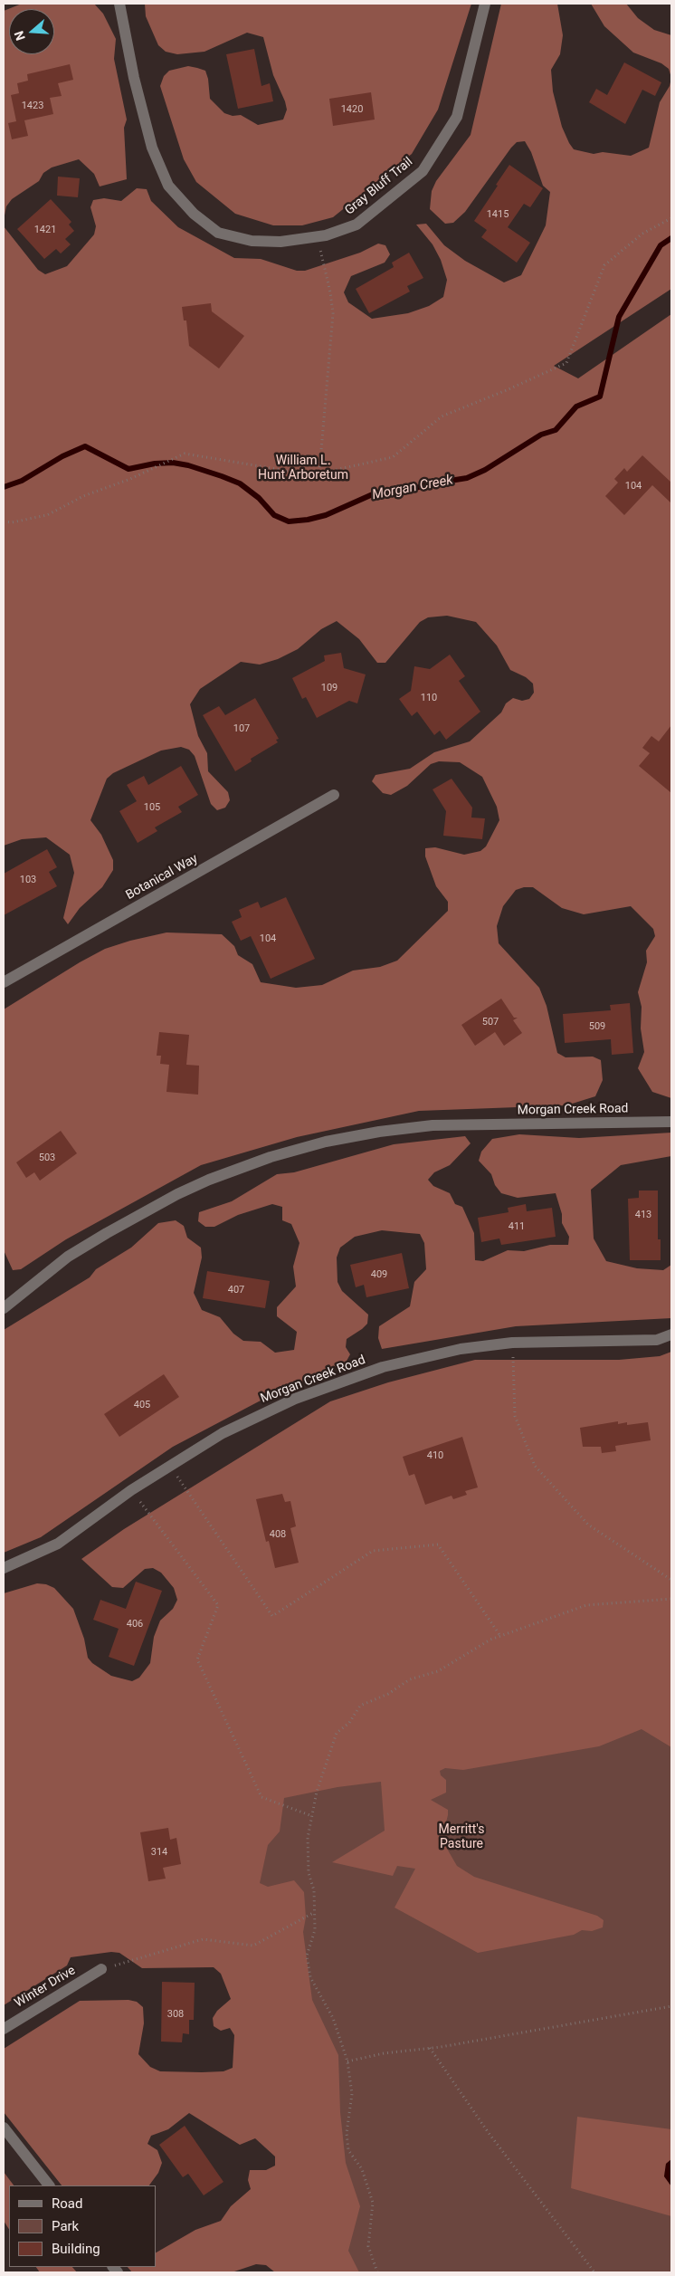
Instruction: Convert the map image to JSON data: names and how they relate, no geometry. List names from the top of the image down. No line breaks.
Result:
{"streets":{"street":["Gray Bluff Trail","Botanical Way","Morgan Creek Road","Winter Drive"]},"water":["Morgan Creek"],"parks":["William L. Hunt Arboretum","Merritt's Pasture"],"house_numbers":["1423","1420","1415","1421","104","109","110","107","105","103","104","507","509","503","413","411","409","407","405","410","408","406","314","308"],"legend":["Road","Park","Building"],"north":"left"}
